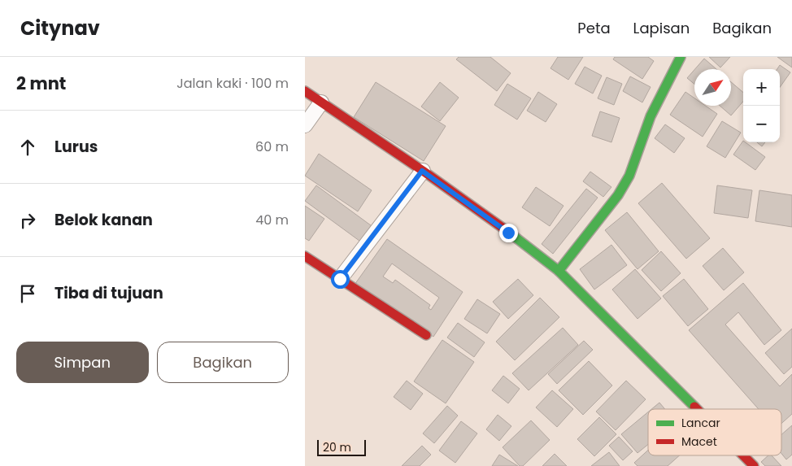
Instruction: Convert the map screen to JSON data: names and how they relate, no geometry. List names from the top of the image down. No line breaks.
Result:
{"legend":["Lancar","Macet"],"scale_bar":"20 m","north":"top right","page":{"header":"Citynav","nav":["Peta","Lapisan","Bagikan"],"heading":["2 mnt","Jalan kaki · 100 m"],"map_buttons":["+","−"],"list":[["Lurus","60 m"],["Belok kanan","40 m"],"Tiba di tujuan"],"buttons":["Simpan","Bagikan"],"scale":"20 m"}}
